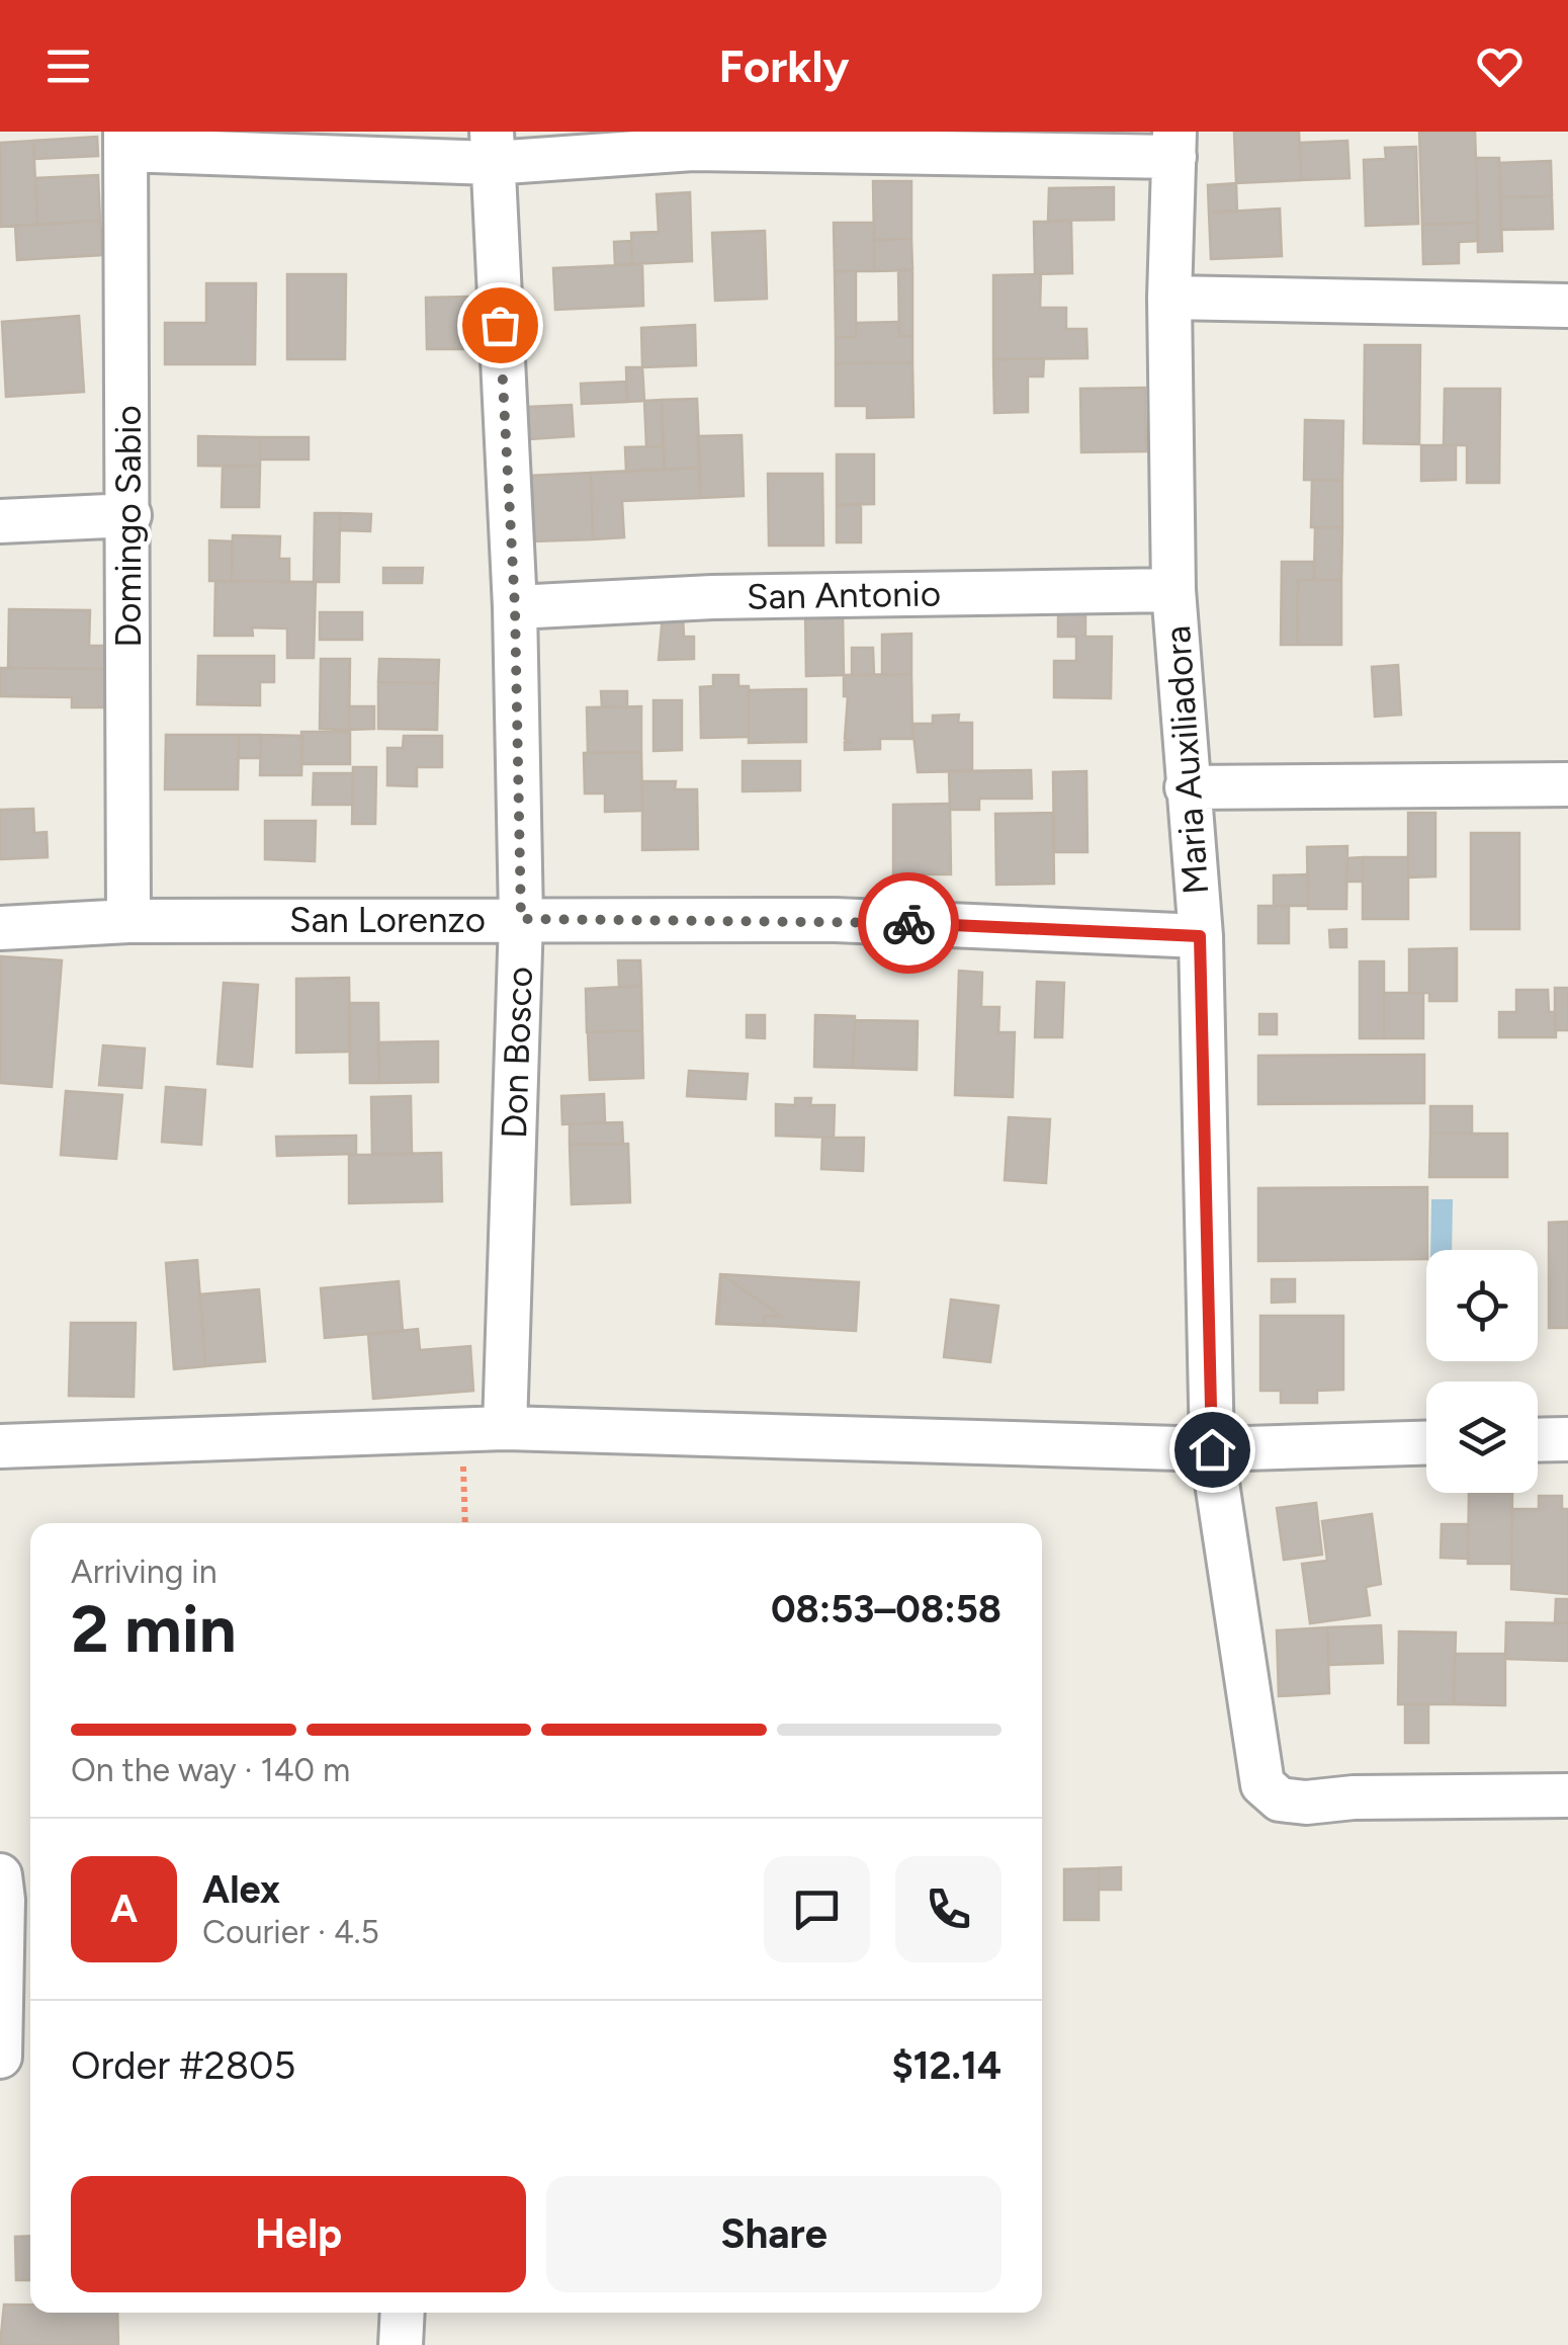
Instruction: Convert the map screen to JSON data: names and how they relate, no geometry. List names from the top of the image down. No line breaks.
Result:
{"streets":{"street":["Domingo Sabio","San Antonio","Maria Auxiliadora","San Lorenzo","Don Bosco"]},"crossings":[["Domingo Sabio","San Lorenzo"],["San Antonio","Maria Auxiliadora"],["San Antonio","Don Bosco"],["Maria Auxiliadora","San Lorenzo"],["San Lorenzo","Don Bosco"]],"page":{"header":"Forkly","heading":["2 min","Arriving in","08:53–08:58"],"panel":["Alex","Courier · 4.5","Order #2805","$12.14"],"bar":"On the way · 140 m","round":"A","buttons":["Help","Share"]}}
